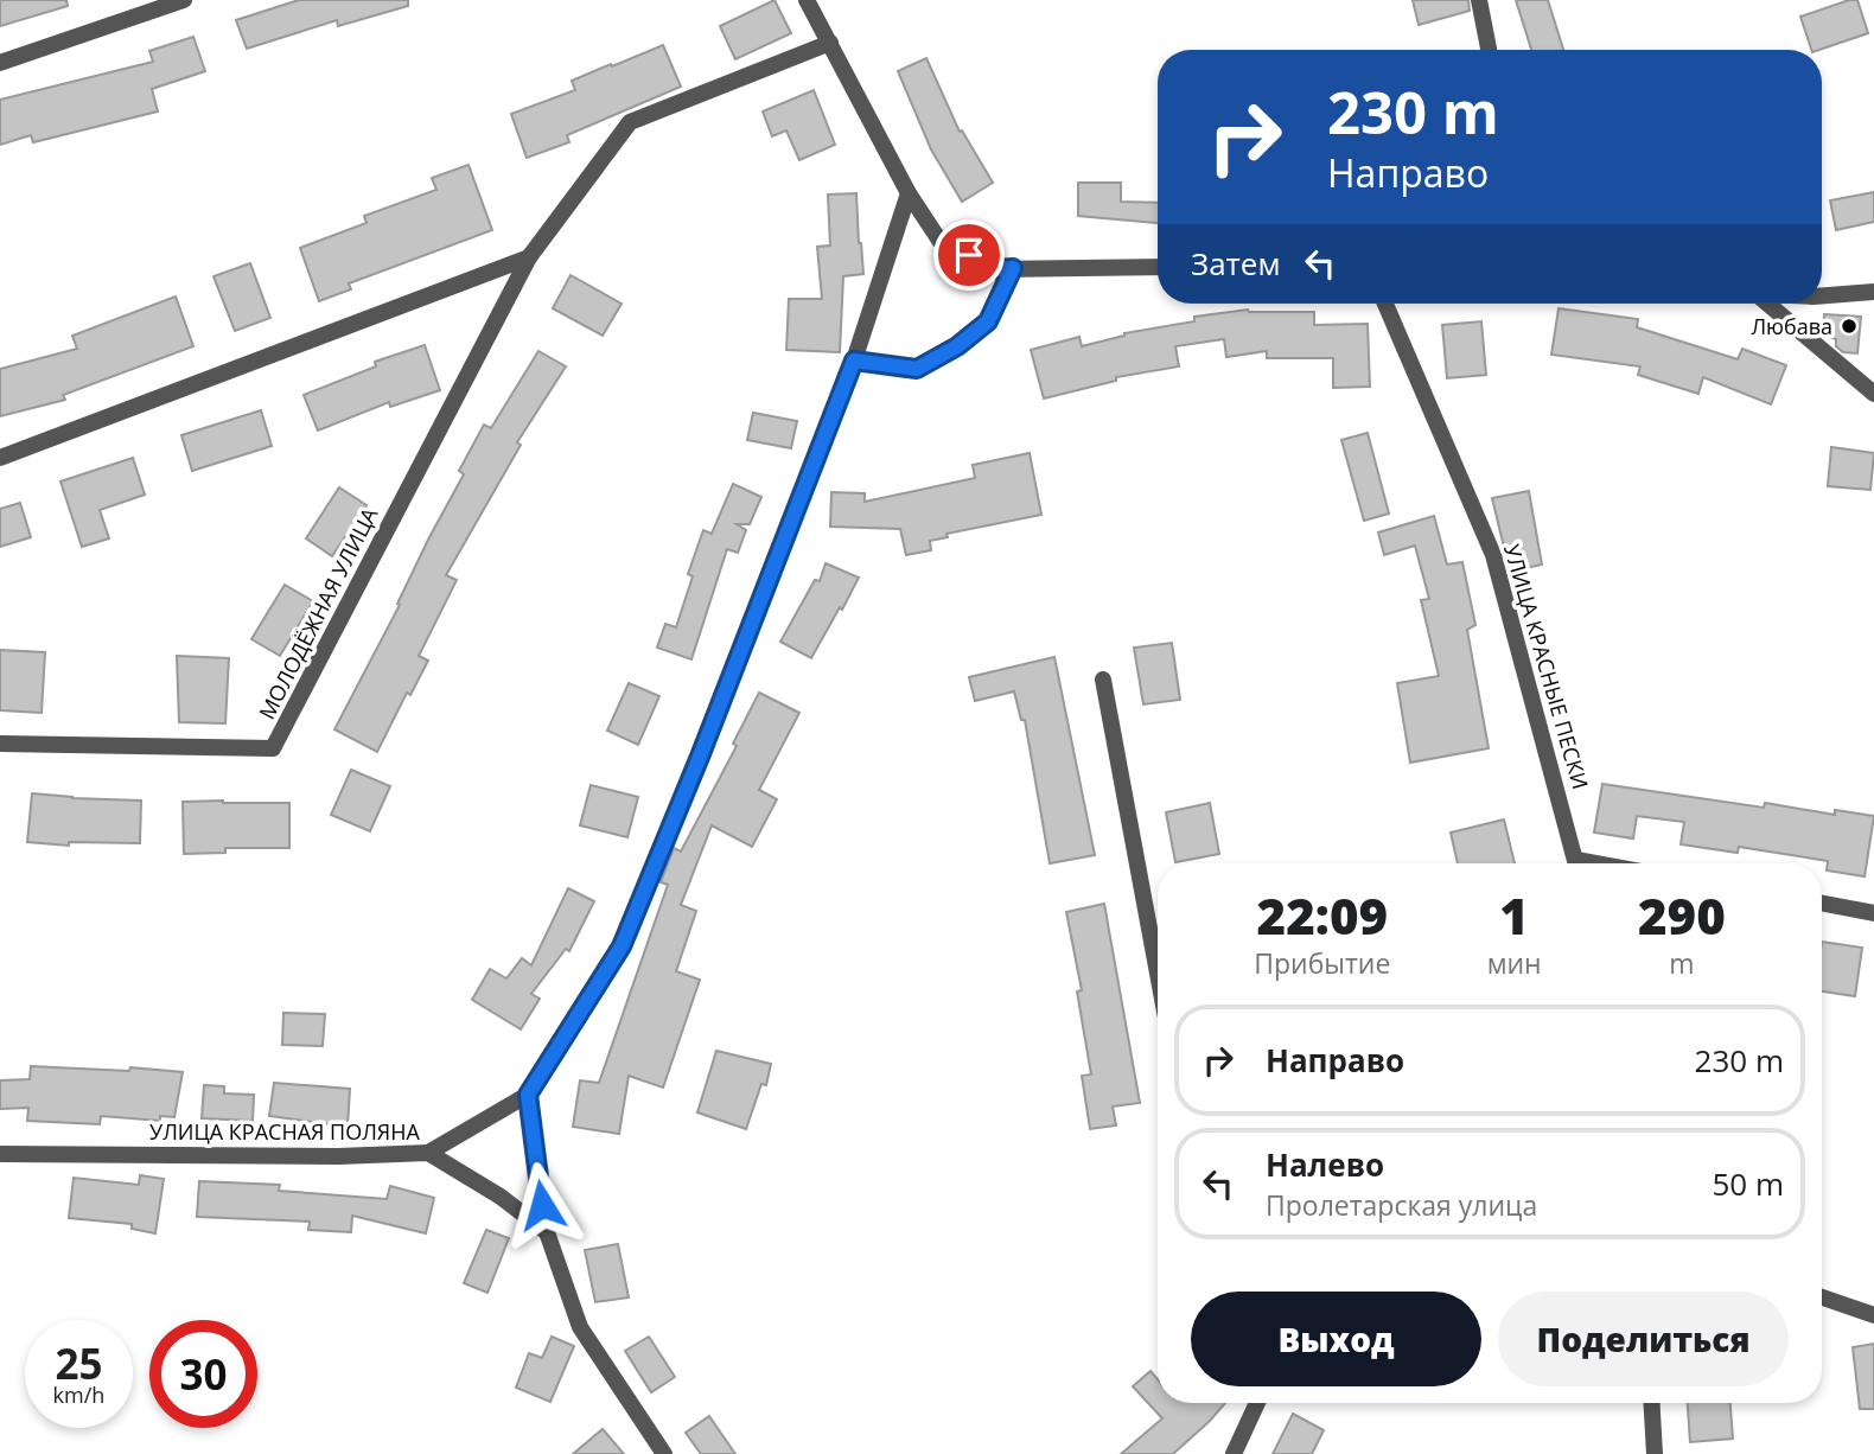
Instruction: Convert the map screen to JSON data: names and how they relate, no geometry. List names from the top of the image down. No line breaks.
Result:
{"streets":{"street":["МОЛОДЁЖНАЯ УЛИЦА","УЛИЦА КРАСНЫЕ ПЕСКИ","УЛИЦА КРАСНАЯ ПОЛЯНА"]},"places":["Любава"],"page":{"turn":["230 m","Направо"],"then":"Затем","eta":["22:09","Прибытие","1","мин","290","m"],"list":[{"name":"Направо","value":"230 m"},{"name":"Налево","note":"Пролетарская улица","value":"50 m"}],"buttons":["Выход","Поделиться"],"speed":"25 km/h","limit":"30"}}
